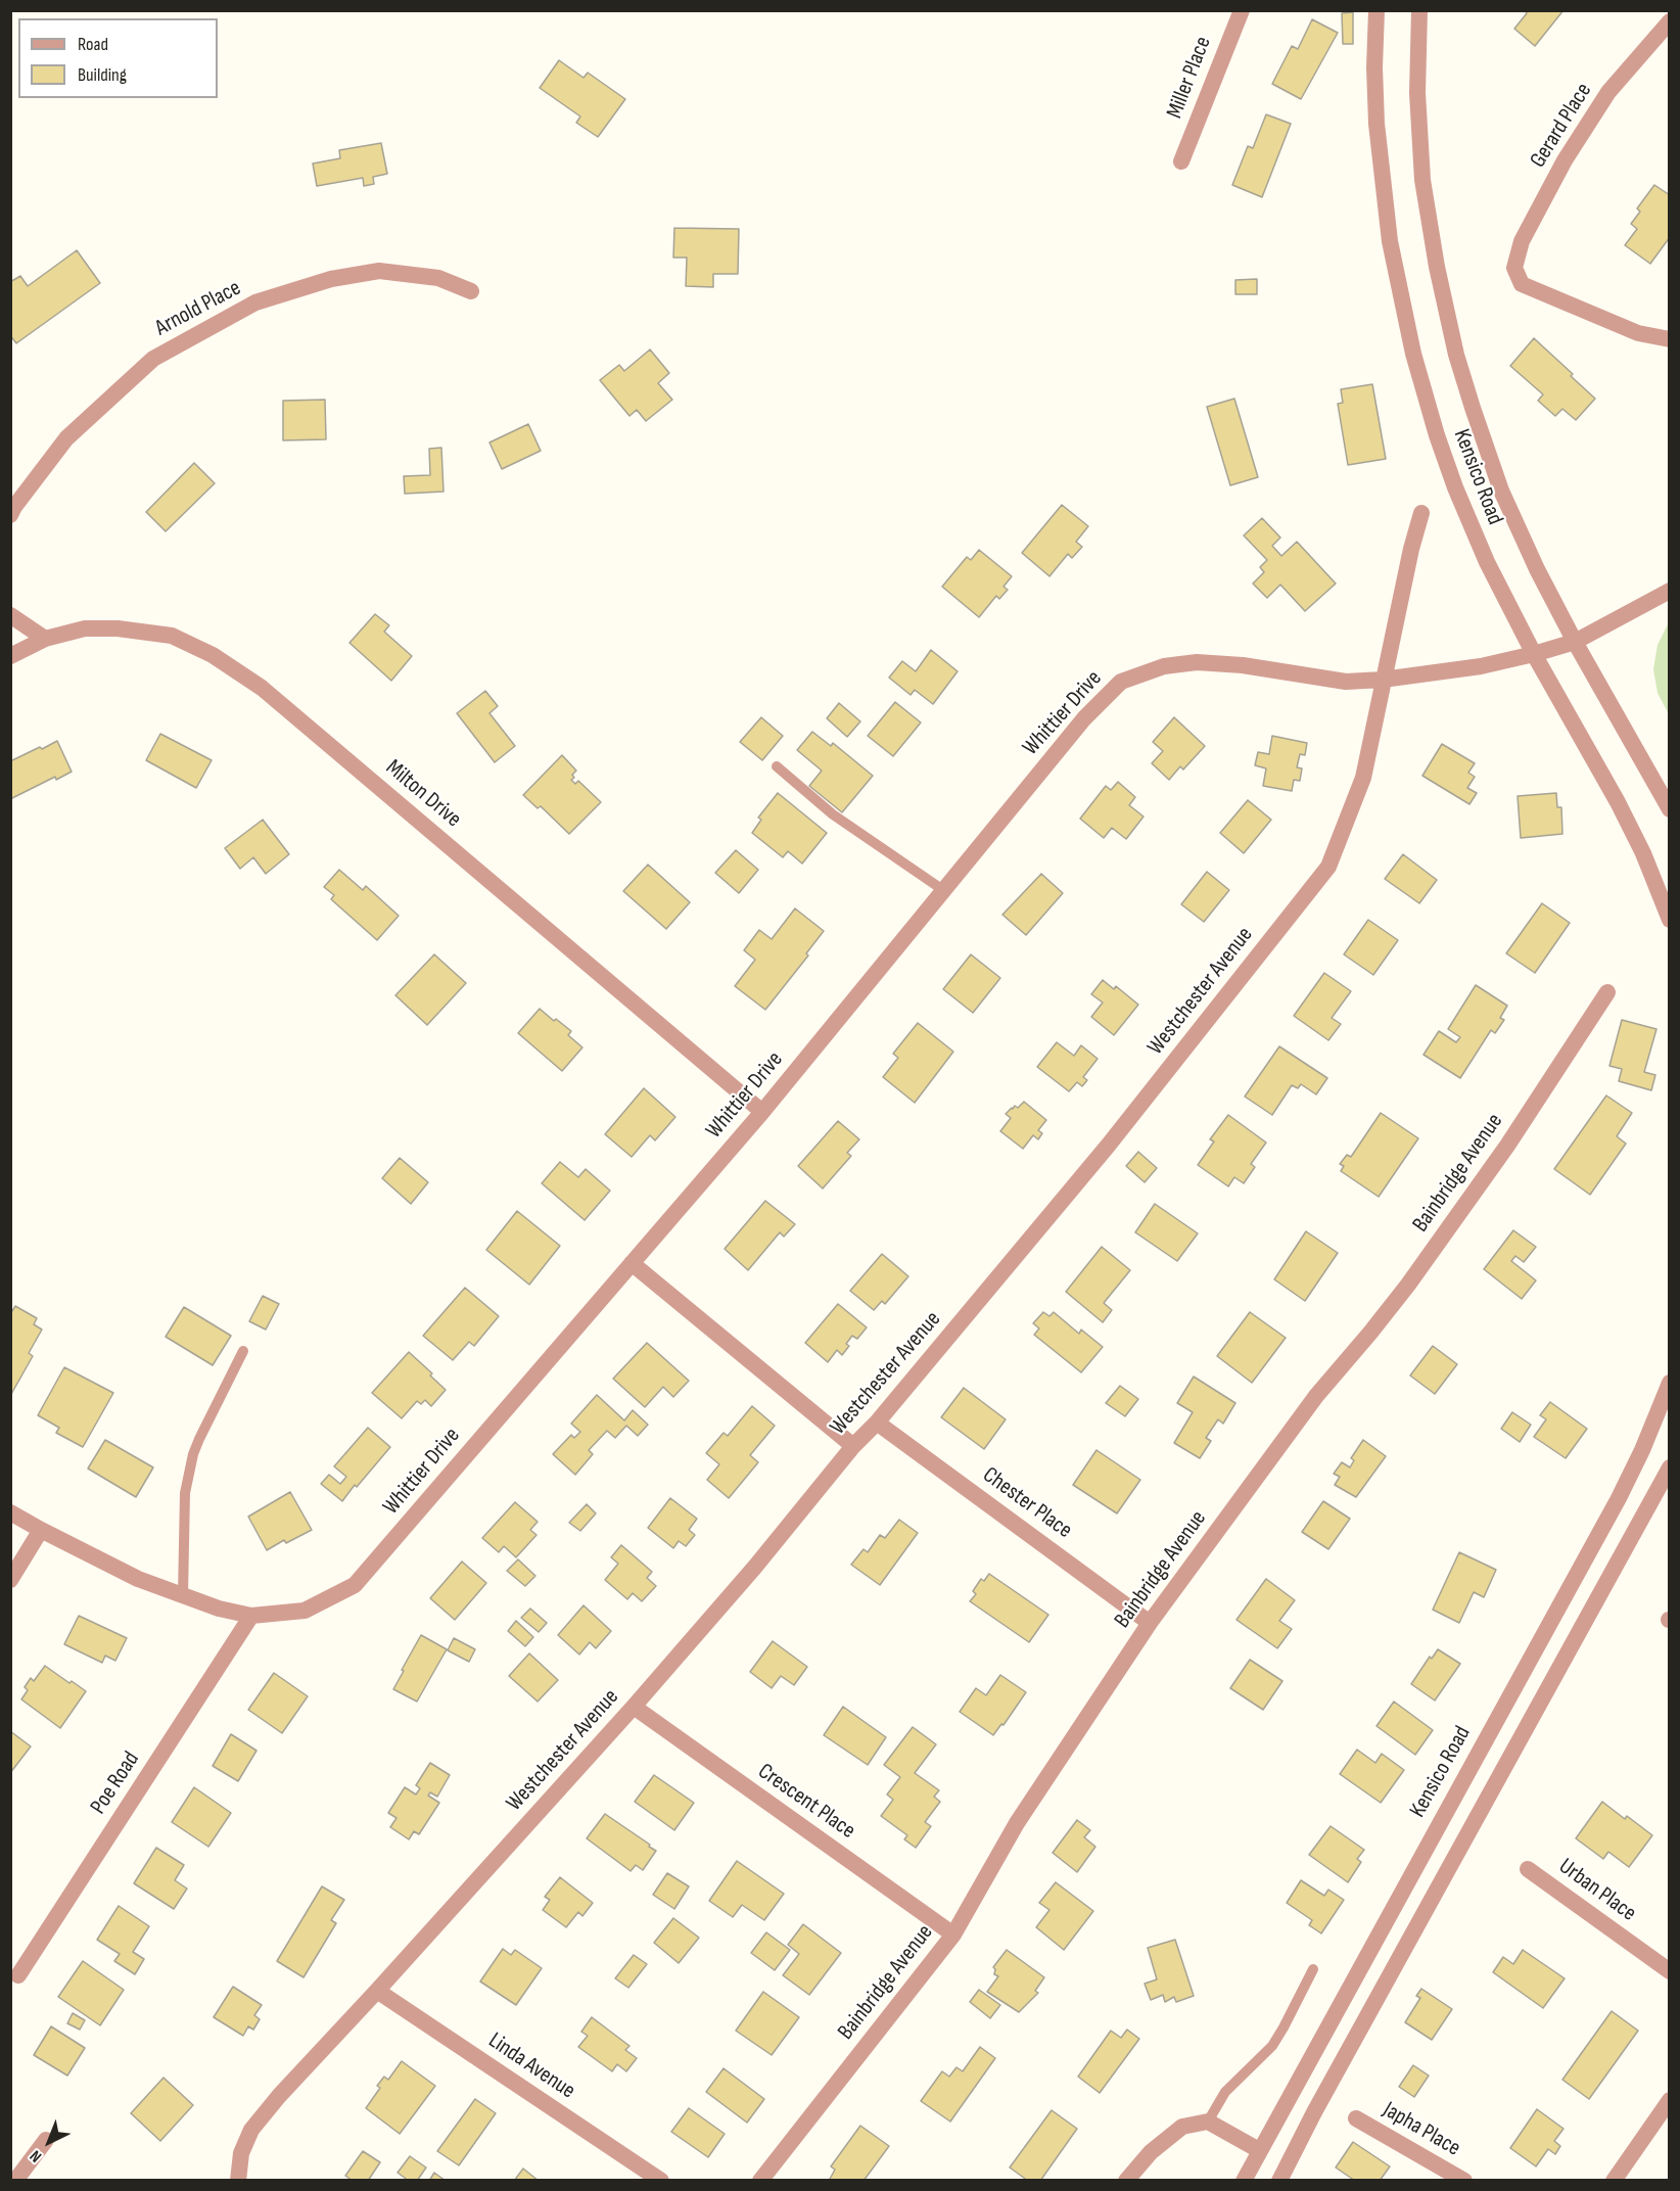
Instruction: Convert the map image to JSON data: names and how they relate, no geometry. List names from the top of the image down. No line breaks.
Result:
{"streets":{"street":["Miller Place","Gerard Place","Arnold Place","Kensico Road","Whittier Drive","Milton Drive","Westchester Avenue","Bainbridge Avenue","Chester Place","Poe Road","Crescent Place","Urban Place","Linda Avenue","Japha Place"]},"crossings":[["Kensico Road","Whittier Drive"],["Whittier Drive","Milton Drive"],["Whittier Drive","Westchester Avenue"],["Whittier Drive","Poe Road"],["Westchester Avenue","Chester Place"],["Westchester Avenue","Crescent Place"],["Westchester Avenue","Linda Avenue"],["Bainbridge Avenue","Chester Place"],["Bainbridge Avenue","Crescent Place"]],"legend":["Road","Building"],"north":"bottom left"}
